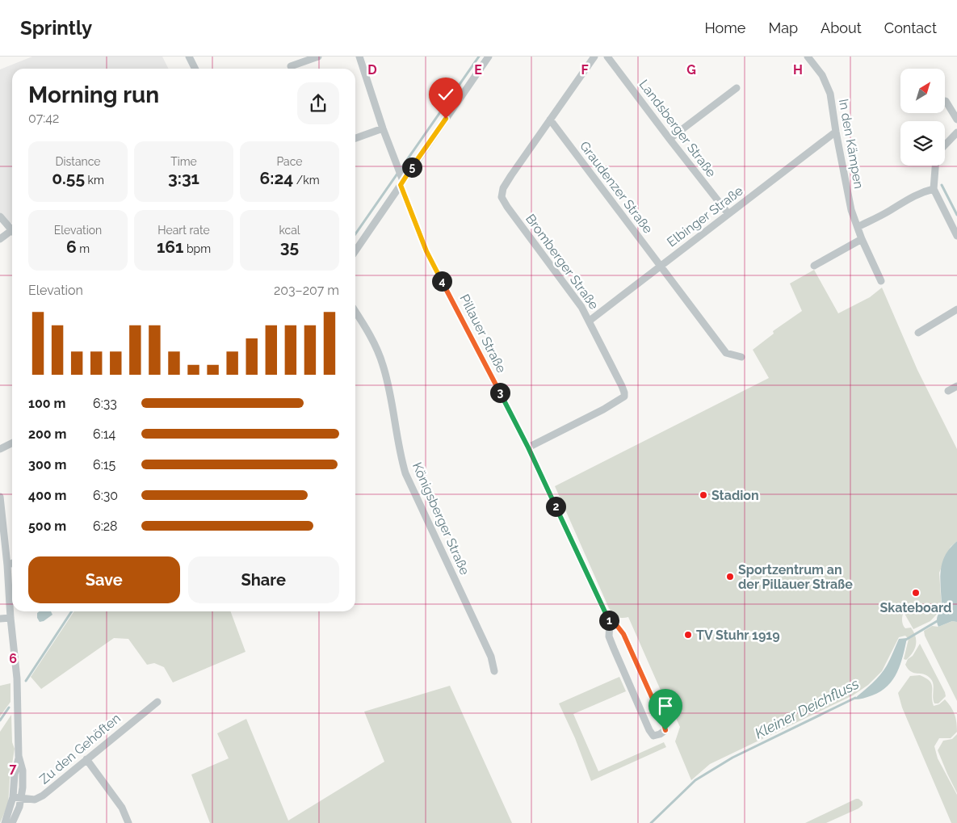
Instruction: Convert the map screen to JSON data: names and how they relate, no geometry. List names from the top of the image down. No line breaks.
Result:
{"streets":{"street":["Landsberger Straße","In den Kämpen","Graudenzer Straße","Elbinger Straße","Bromberger Straße","Pillauer Straße","Königsberger Straße","Zu den Gehöften"]},"crossings":[["Landsberger Straße","Elbinger Straße"],["In den Kämpen","Elbinger Straße"],["Graudenzer Straße","Elbinger Straße"],["Graudenzer Straße","Bromberger Straße"],["Elbinger Straße","Bromberger Straße"],["Bromberger Straße","Pillauer Straße"]],"water":["Kleiner Deichfluss"],"places":["Stadion","Sportzentrum an der Pillauer Straße","Skateboard","TV Stuhr 1919"],"north":"top right","page":{"header":"Sprintly","nav":["Home","Map","About","Contact"],"heading":["Morning run","07:42"],"stats":[["Distance","0.55 km"],["Time","3:31"],["Pace","6:24 /km"],["Elevation","6 m"],["Heart rate","161 bpm"],["kcal","35"]],"pins":["5","4","3","2","1"],"chart":["Elevation","203–207 m"],"list":[{"name":"100 m","note":"6:33"},{"name":"200 m","note":"6:14"},{"name":"300 m","note":"6:15"},{"name":"400 m","note":"6:30"},{"name":"500 m","note":"6:28"}],"buttons":["Save","Share"]},"grid":{"columns":["D","E","F","G","H"],"rows":["6","7"]}}
